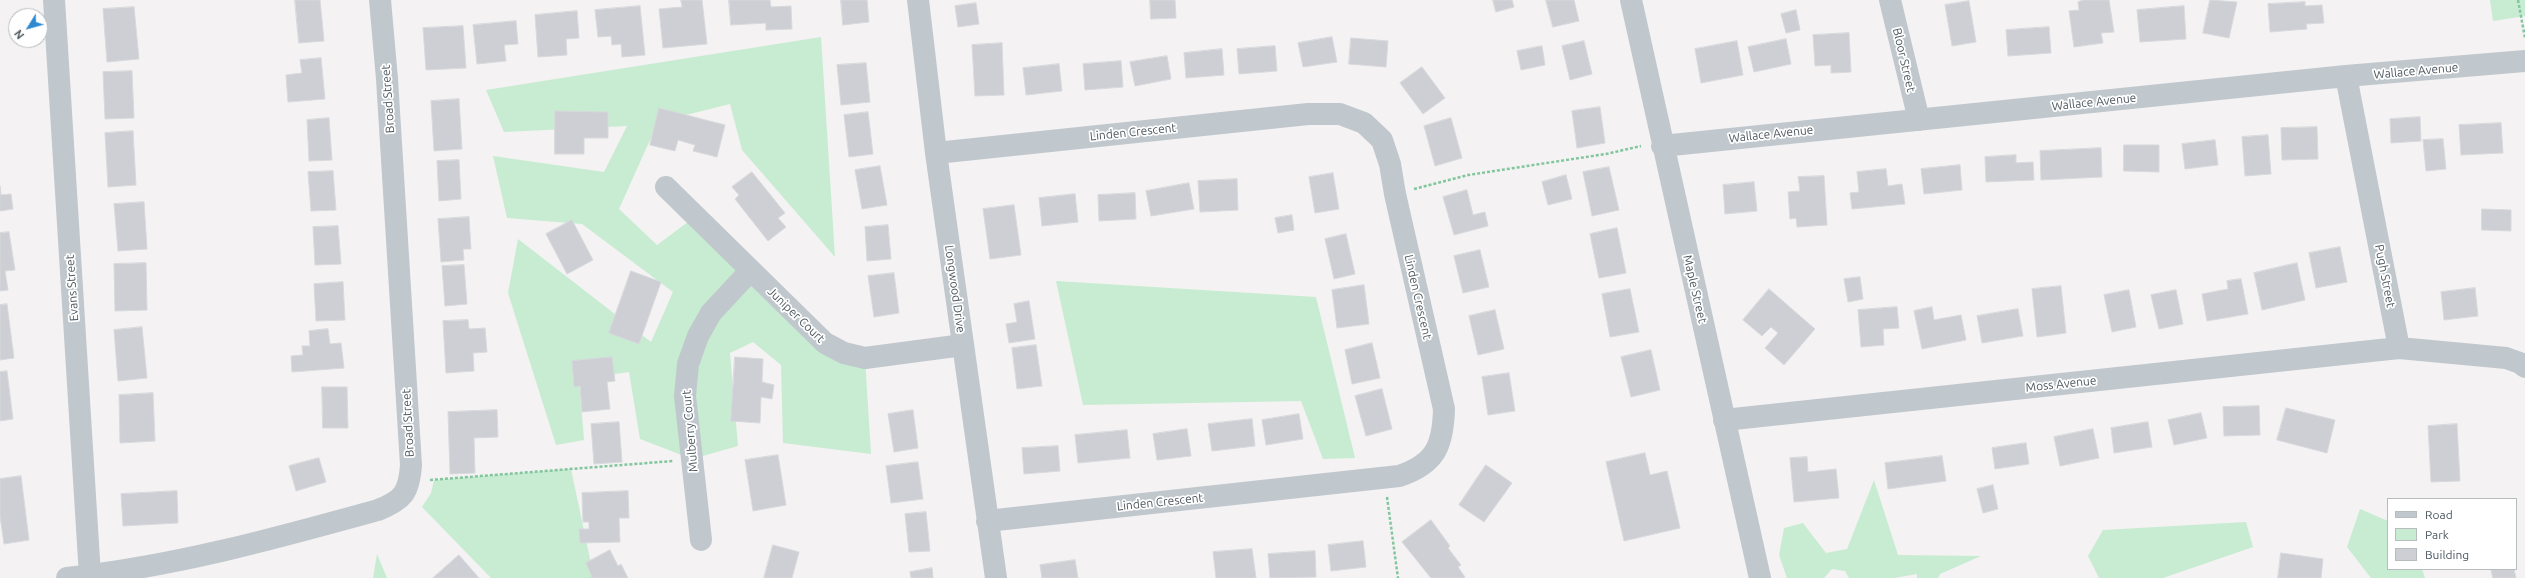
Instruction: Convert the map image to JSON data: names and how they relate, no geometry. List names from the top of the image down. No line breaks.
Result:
{"streets":{"street":["Bloor Street","Wallace Avenue","Broad Street","Linden Crescent","Pugh Street","Evans Street","Longwood Drive","Maple Street","Juniper Court","Moss Avenue","Mulberry Court"]},"crossings":[["Bloor Street","Wallace Avenue"],["Wallace Avenue","Pugh Street"],["Wallace Avenue","Maple Street"],["Linden Crescent","Longwood Drive"],["Pugh Street","Moss Avenue"],["Longwood Drive","Juniper Court"],["Maple Street","Moss Avenue"],["Juniper Court","Mulberry Court"]],"legend":["Road","Park","Building"],"north":"bottom left"}
